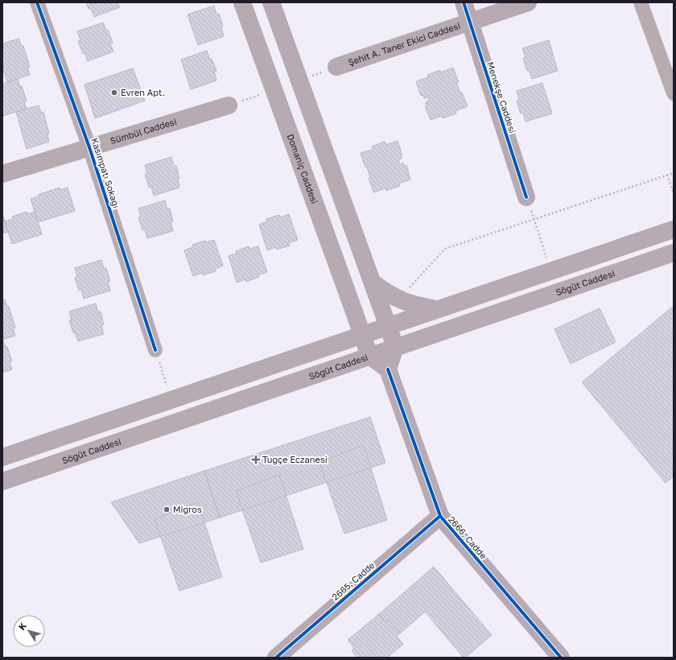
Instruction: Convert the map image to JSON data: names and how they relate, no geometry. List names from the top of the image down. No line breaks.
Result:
{"streets":{"main road":["Şehit A. Taner Ekici Caddesi","Menekşe Caddesi","Sümbül Caddesi","Domaniç Caddesi","Söğüt Caddesi","2666. Cadde","2665. Cadde"],"street":["Kasımpatı Sokağı"]},"crossings":[["Şehit A. Taner Ekici Caddesi","Menekşe Caddesi"],["Sümbül Caddesi","Kasımpatı Sokağı"],["Domaniç Caddesi","Söğüt Caddesi"],["2666. Cadde","2665. Cadde"]],"places":{"other":["Evren Apt.","Migros"],"health":["Tuğçe Eczanesi"]},"north":"top left"}
